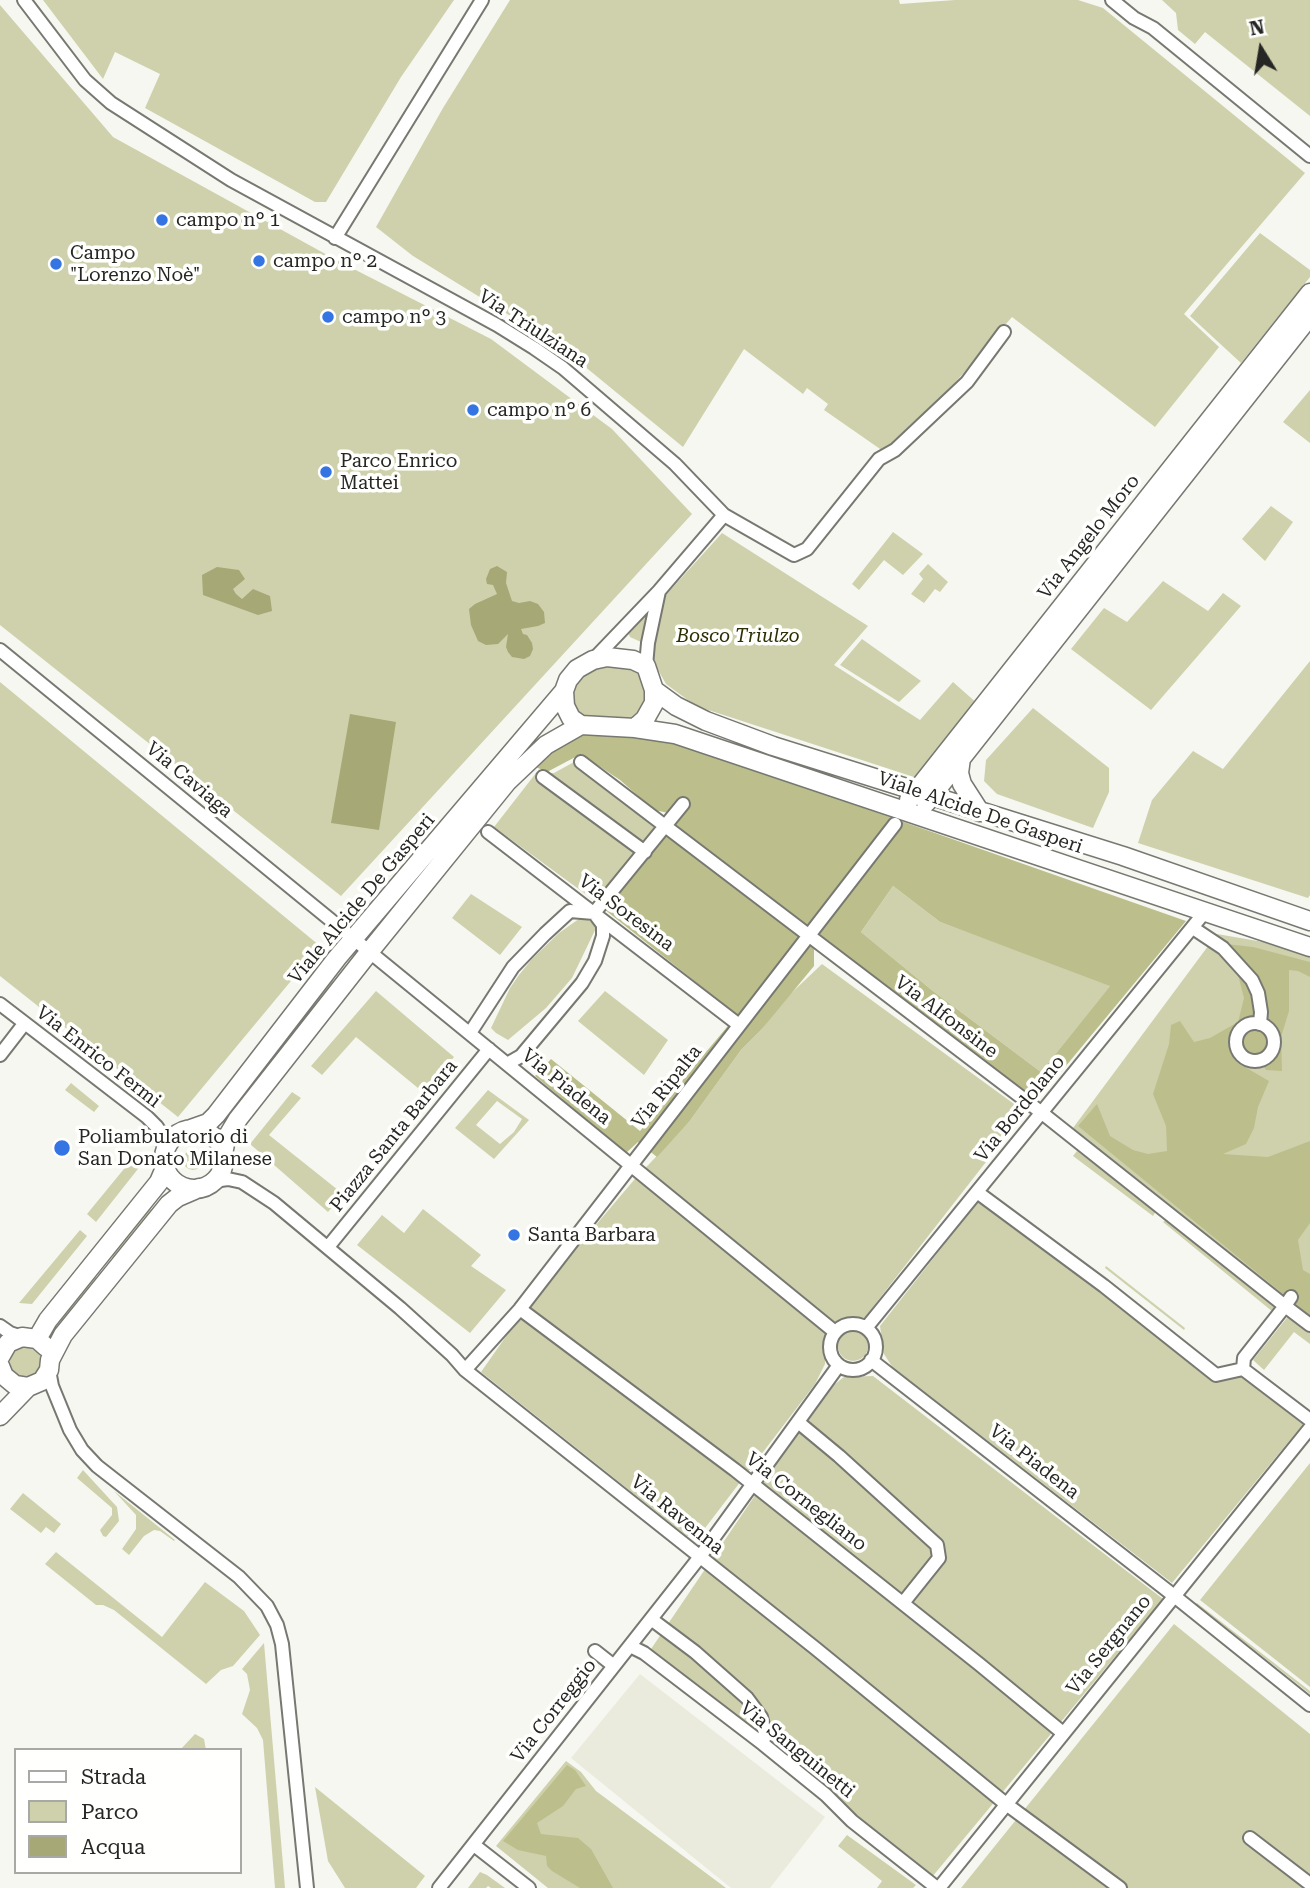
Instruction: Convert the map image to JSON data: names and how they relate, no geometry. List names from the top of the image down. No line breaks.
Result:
{"streets":{"street":["Via Triulziana","Via Angelo Moro","Via Caviaga","Viale Alcide De Gasperi","Via Soresina","Via Alfonsine","Via Enrico Fermi","Via Piadena","Via Ripalta","Via Bordolano","Piazza Santa Barbara","Via Cornegliano","Via Ravenna","Via Sergnano","Via Correggio","Via Sanguinetti"]},"crossings":[["Via Angelo Moro","Viale Alcide De Gasperi"],["Via Angelo Moro","Via Ripalta"],["Via Caviaga","Viale Alcide De Gasperi"],["Viale Alcide De Gasperi","Via Enrico Fermi"],["Viale Alcide De Gasperi","Via Piadena"],["Viale Alcide De Gasperi","Via Ripalta"],["Viale Alcide De Gasperi","Via Bordolano"],["Viale Alcide De Gasperi","Via Ravenna"],["Via Soresina","Via Ripalta"],["Via Alfonsine","Via Ripalta"],["Via Alfonsine","Via Bordolano"],["Via Enrico Fermi","Via Ravenna"],["Via Piadena","Via Ripalta"],["Via Piadena","Via Bordolano"],["Via Piadena","Piazza Santa Barbara"],["Via Piadena","Via Sergnano"],["Via Ripalta","Via Cornegliano"],["Via Ripalta","Via Ravenna"],["Piazza Santa Barbara","Via Ravenna"],["Via Cornegliano","Via Sergnano"],["Via Ravenna","Via Sergnano"],["Via Ravenna","Via Correggio"],["Via Sergnano","Via Sanguinetti"],["Via Correggio","Via Sanguinetti"]],"parks":["Bosco Triulzo"],"places":["campo n° 1","campo n° 2","Campo \"Lorenzo Noè\"","campo n° 3","campo n° 6","Parco Enrico Mattei","Poliambulatorio di San Donato Milanese","Santa Barbara"],"legend":["Strada","Parco","Acqua"],"north":"top"}
